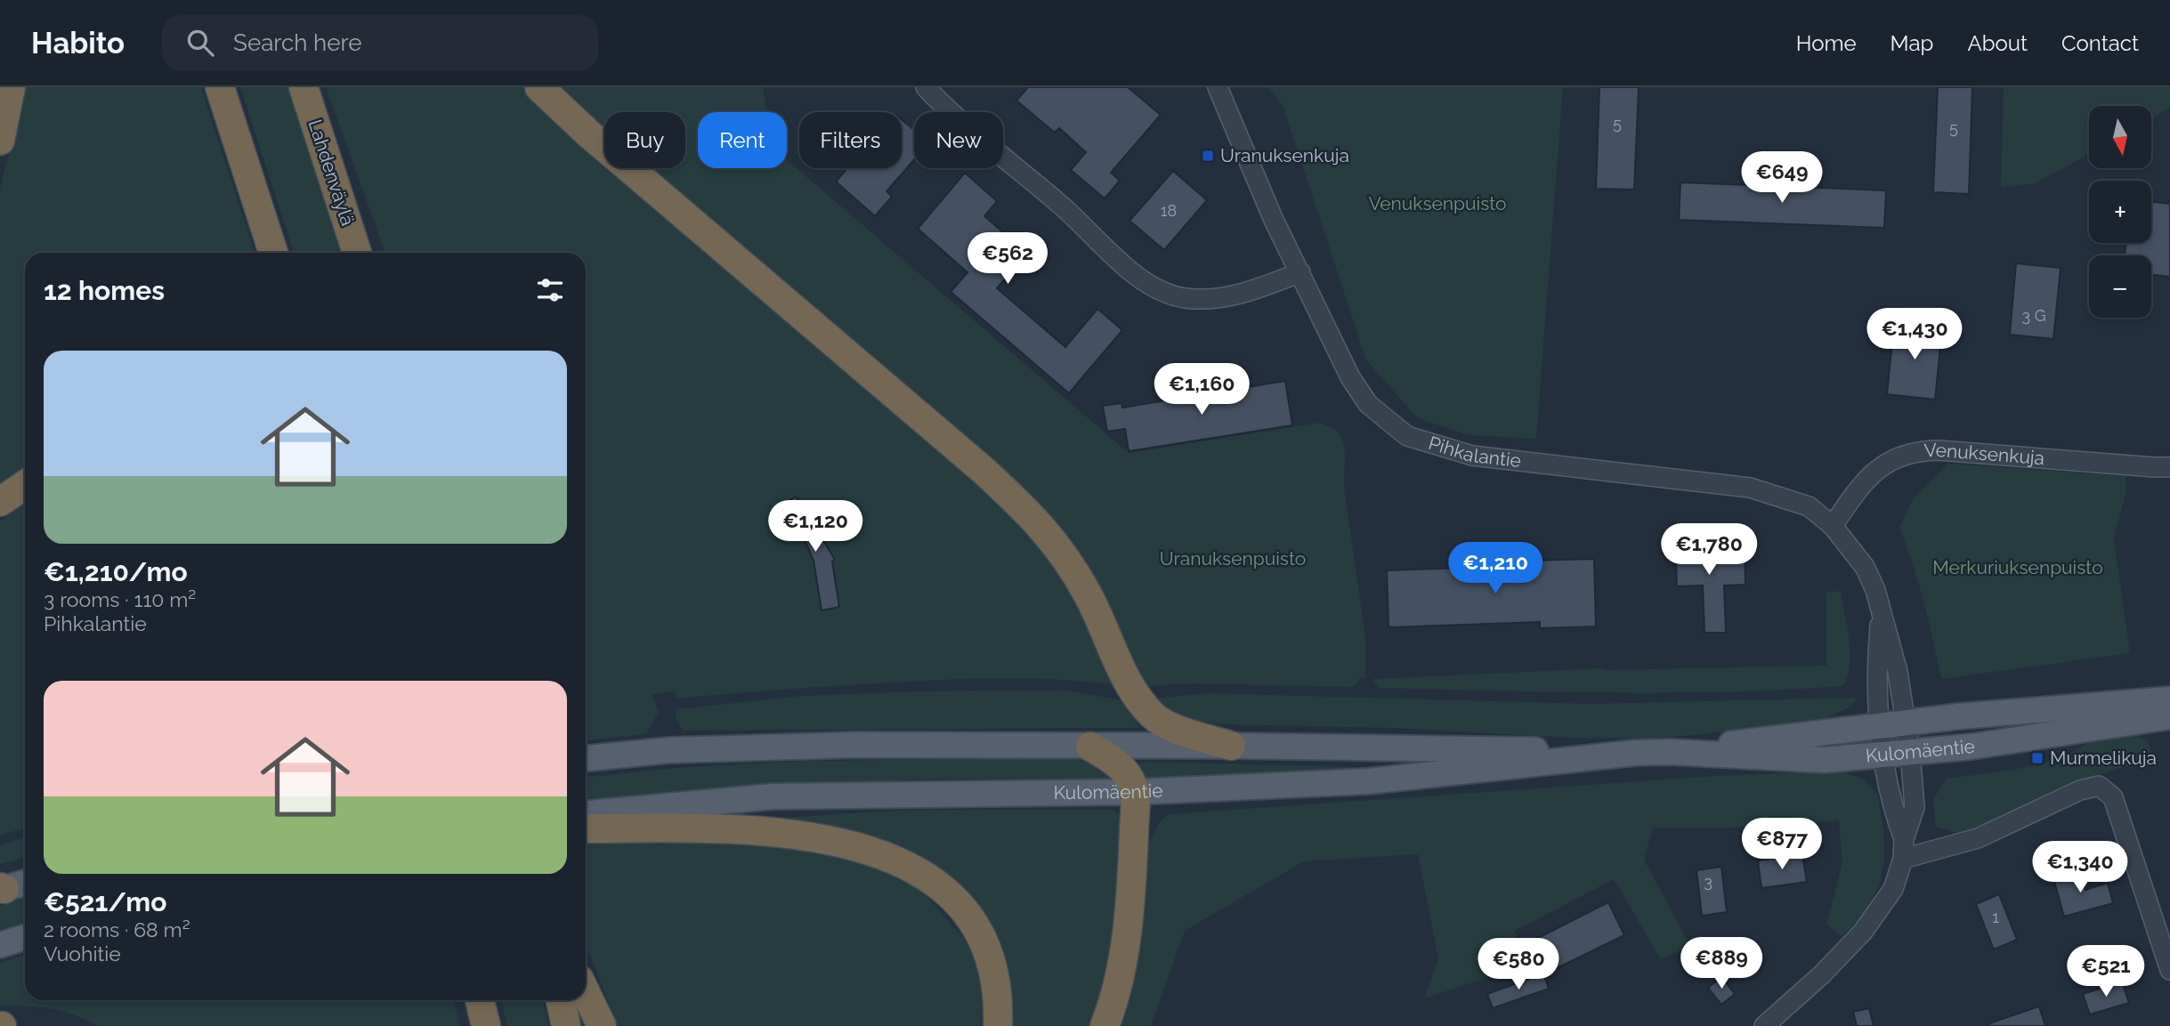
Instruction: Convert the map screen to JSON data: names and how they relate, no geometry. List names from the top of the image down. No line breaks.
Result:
{"streets":{"highway":["Lahdenväylä"],"main road":["Kulomäentie"],"street":["Pihkalantie","Venuksenkuja"]},"crossings":[["Pihkalantie","Venuksenkuja"],["Pihkalantie","Kulomäentie"]],"parks":["Venuksenpuisto","Uranuksenpuisto","Merkuriuksenpuisto"],"places":{"transit":["Uranuksenkuja","Murmelikuja"]},"house_numbers":["5","5","18","3 G","3","1"],"north":"bottom","page":{"header":"Habito","search":"Search here","nav":["Home","Map","About","Contact"],"map_buttons":["+","−"],"chip":["Buy","Rent","Filters","New"],"price":["€649","€562","€1,430","€1,160","€1,120","€1,780","€1,210","€877","€1,340","€889","€580","€521"],"heading":"12 homes","list":[{"name":"€1,210/mo","note":"3 rooms · 110 m² · Pihkalantie"},{"name":"€521/mo","note":"2 rooms · 68 m² · Vuohitie"}]}}
